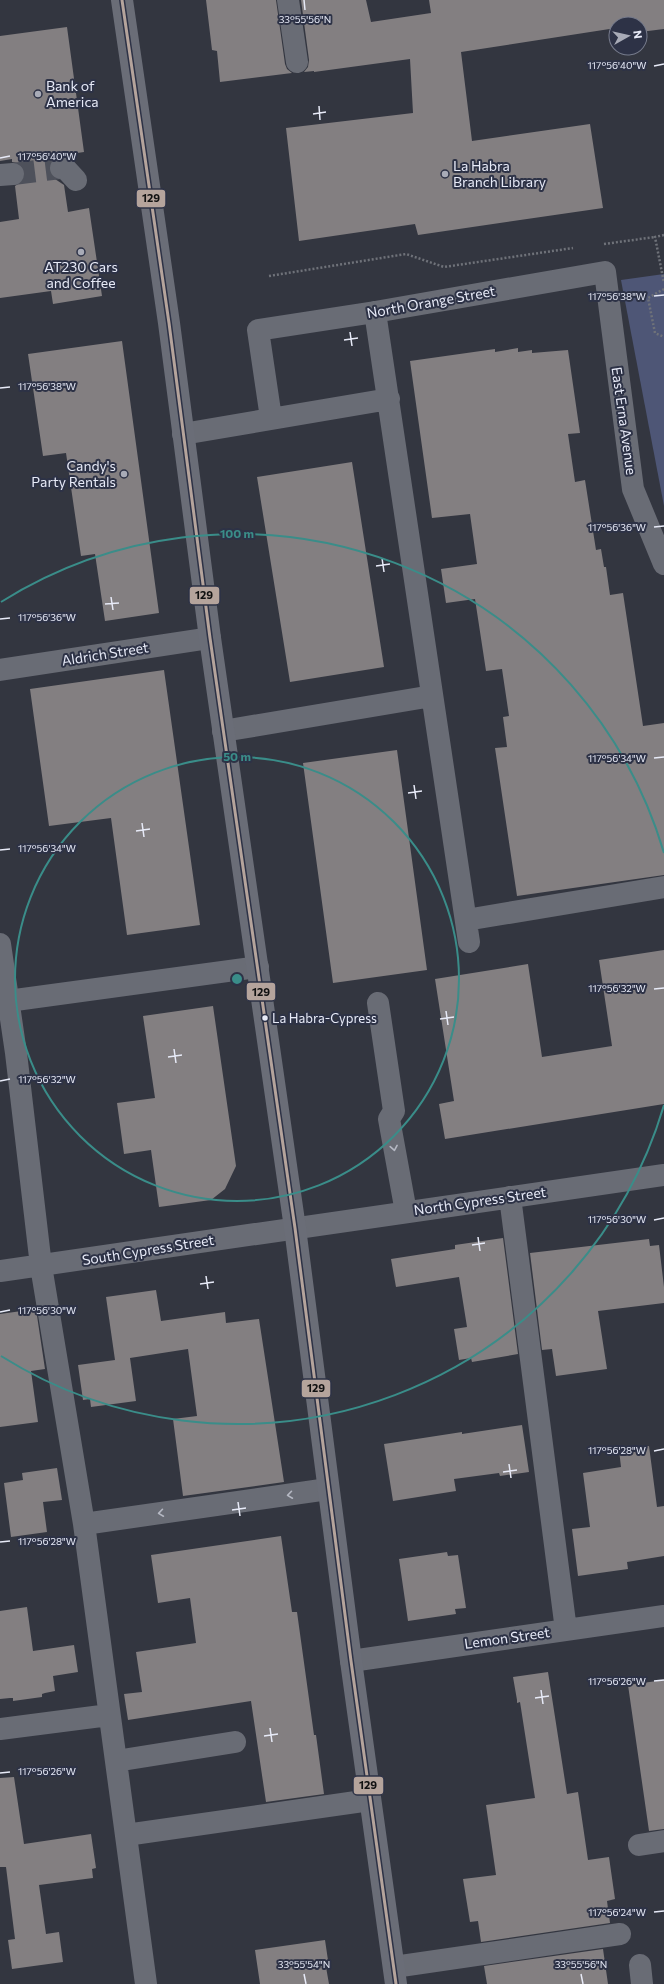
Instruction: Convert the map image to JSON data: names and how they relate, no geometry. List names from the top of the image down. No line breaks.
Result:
{"streets":{"street":["North Orange Street","East Erna Avenue","Aldrich Street","North Cypress Street","South Cypress Street","Lemon Street"]},"crossings":[["North Orange Street","East Erna Avenue"],["North Cypress Street","South Cypress Street"]],"places":["Bank of America","La Habra Branch Library","AT230 Cars and Coffee","Candy's Party Rentals","La Habra-Cypress"],"lines":["transit line 129"],"north":"right","coordinates":["33°55'56\"N","117°56'40\"W","117°56'38\"W","117°56'36\"W","117°56'34\"W","117°56'32\"W","117°56'30\"W","117°56'28\"W","117°56'26\"W","117°56'24\"W","33°55'54\"N"],"rings":["100 m","50 m"]}
